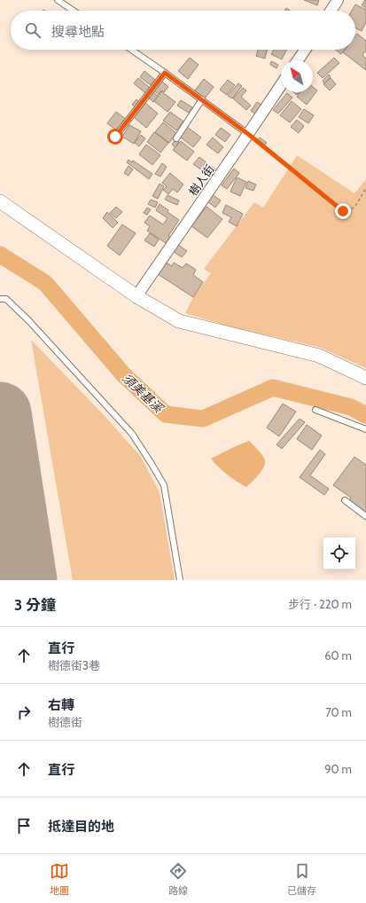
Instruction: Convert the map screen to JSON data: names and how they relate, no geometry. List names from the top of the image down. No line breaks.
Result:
{"streets":{"street":["樹人街"]},"water":["須美基溪"],"north":"top left","page":{"search":"搜尋地點","heading":["3 分鐘","步行 · 220 m"],"list":[["直行","樹德街3巷","60 m"],["右轉","樹德街","70 m"],["直行","90 m"],"抵達目的地"],"nav":["地圖","路線","已儲存"]}}
